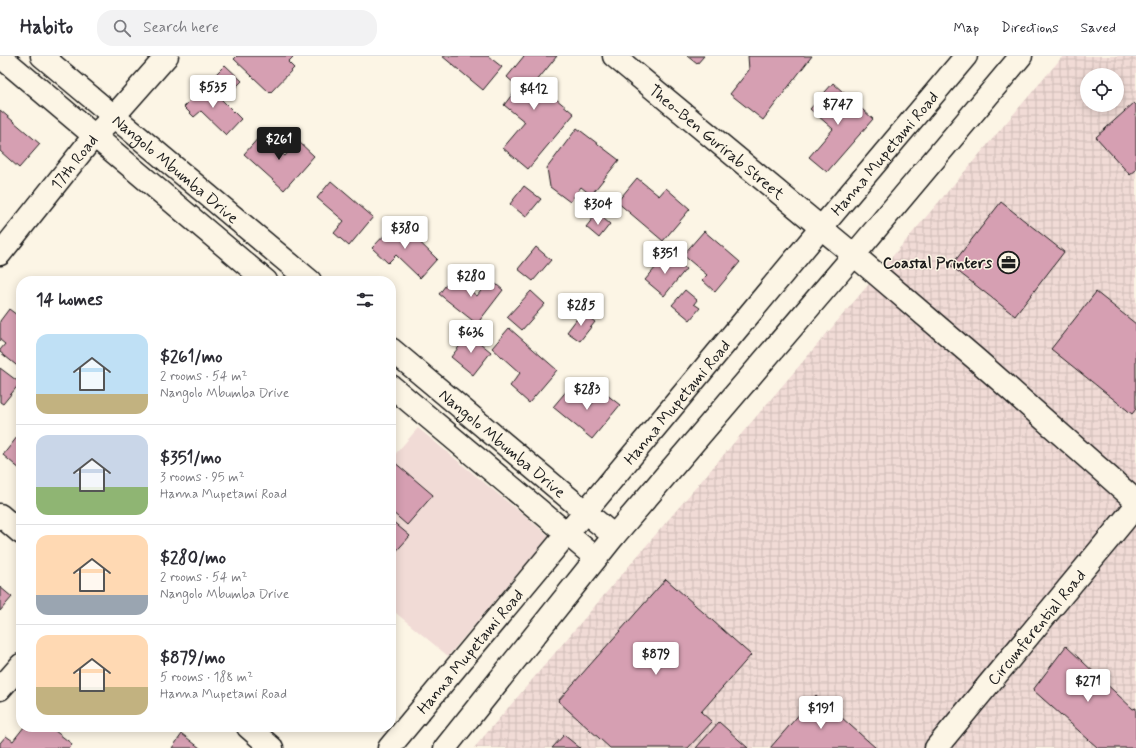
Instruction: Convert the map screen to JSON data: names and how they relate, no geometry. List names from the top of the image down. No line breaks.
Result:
{"streets":{"street":["Theo-Ben Gurirab Street","Hanna Mupetami Road","17th Road","Nangolo Mbumba Drive","Circumferential Road"]},"crossings":[["Theo-Ben Gurirab Street","Hanna Mupetami Road"],["Hanna Mupetami Road","Nangolo Mbumba Drive"],["17th Road","Nangolo Mbumba Drive"]],"places":{"office":["Coastal Printers"]},"page":{"header":"Habito","search":"Search here","nav":["Map","Directions","Saved"],"price":["$535","$412","$747","$261","$304","$380","$351","$280","$285","$636","$283","$879","$271","$191"],"heading":"14 homes","list":[{"name":"$261/mo","note":"2 rooms · 54 m² · Nangolo Mbumba Drive"},{"name":"$351/mo","note":"3 rooms · 95 m² · Hanna Mupetami Road"},{"name":"$280/mo","note":"2 rooms · 54 m² · Nangolo Mbumba Drive"},{"name":"$879/mo","note":"5 rooms · 188 m² · Hanna Mupetami Road"}]}}
